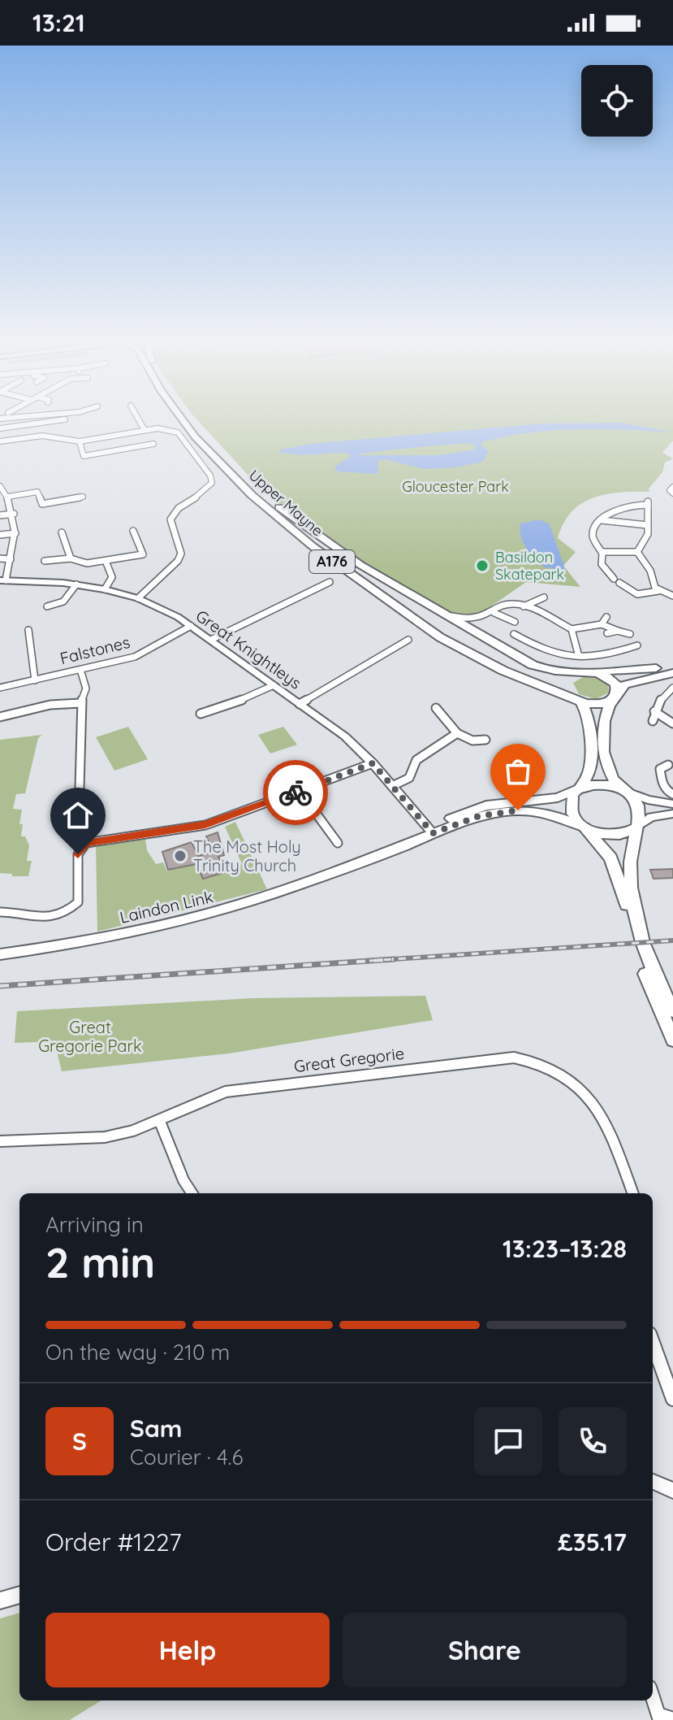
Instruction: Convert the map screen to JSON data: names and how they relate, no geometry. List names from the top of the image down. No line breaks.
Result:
{"streets":{"main road":["Upper Mayne","A176","Laindon Link"],"street":["Great Knightleys","Falstones","Great Gregorie"]},"crossings":[["Great Knightleys","Falstones"],["Great Knightleys","Laindon Link"]],"parks":["Gloucester Park","Great Gregorie Park"],"places":["Basildon Skatepark","The Most Holy Trinity Church"],"page":{"status":"13:21","heading":["2 min","Arriving in","13:23–13:28"],"panel":["Sam","Courier · 4.6","Order #1227","£35.17"],"bar":"On the way · 210 m","round":"S","buttons":["Help","Share"]}}
